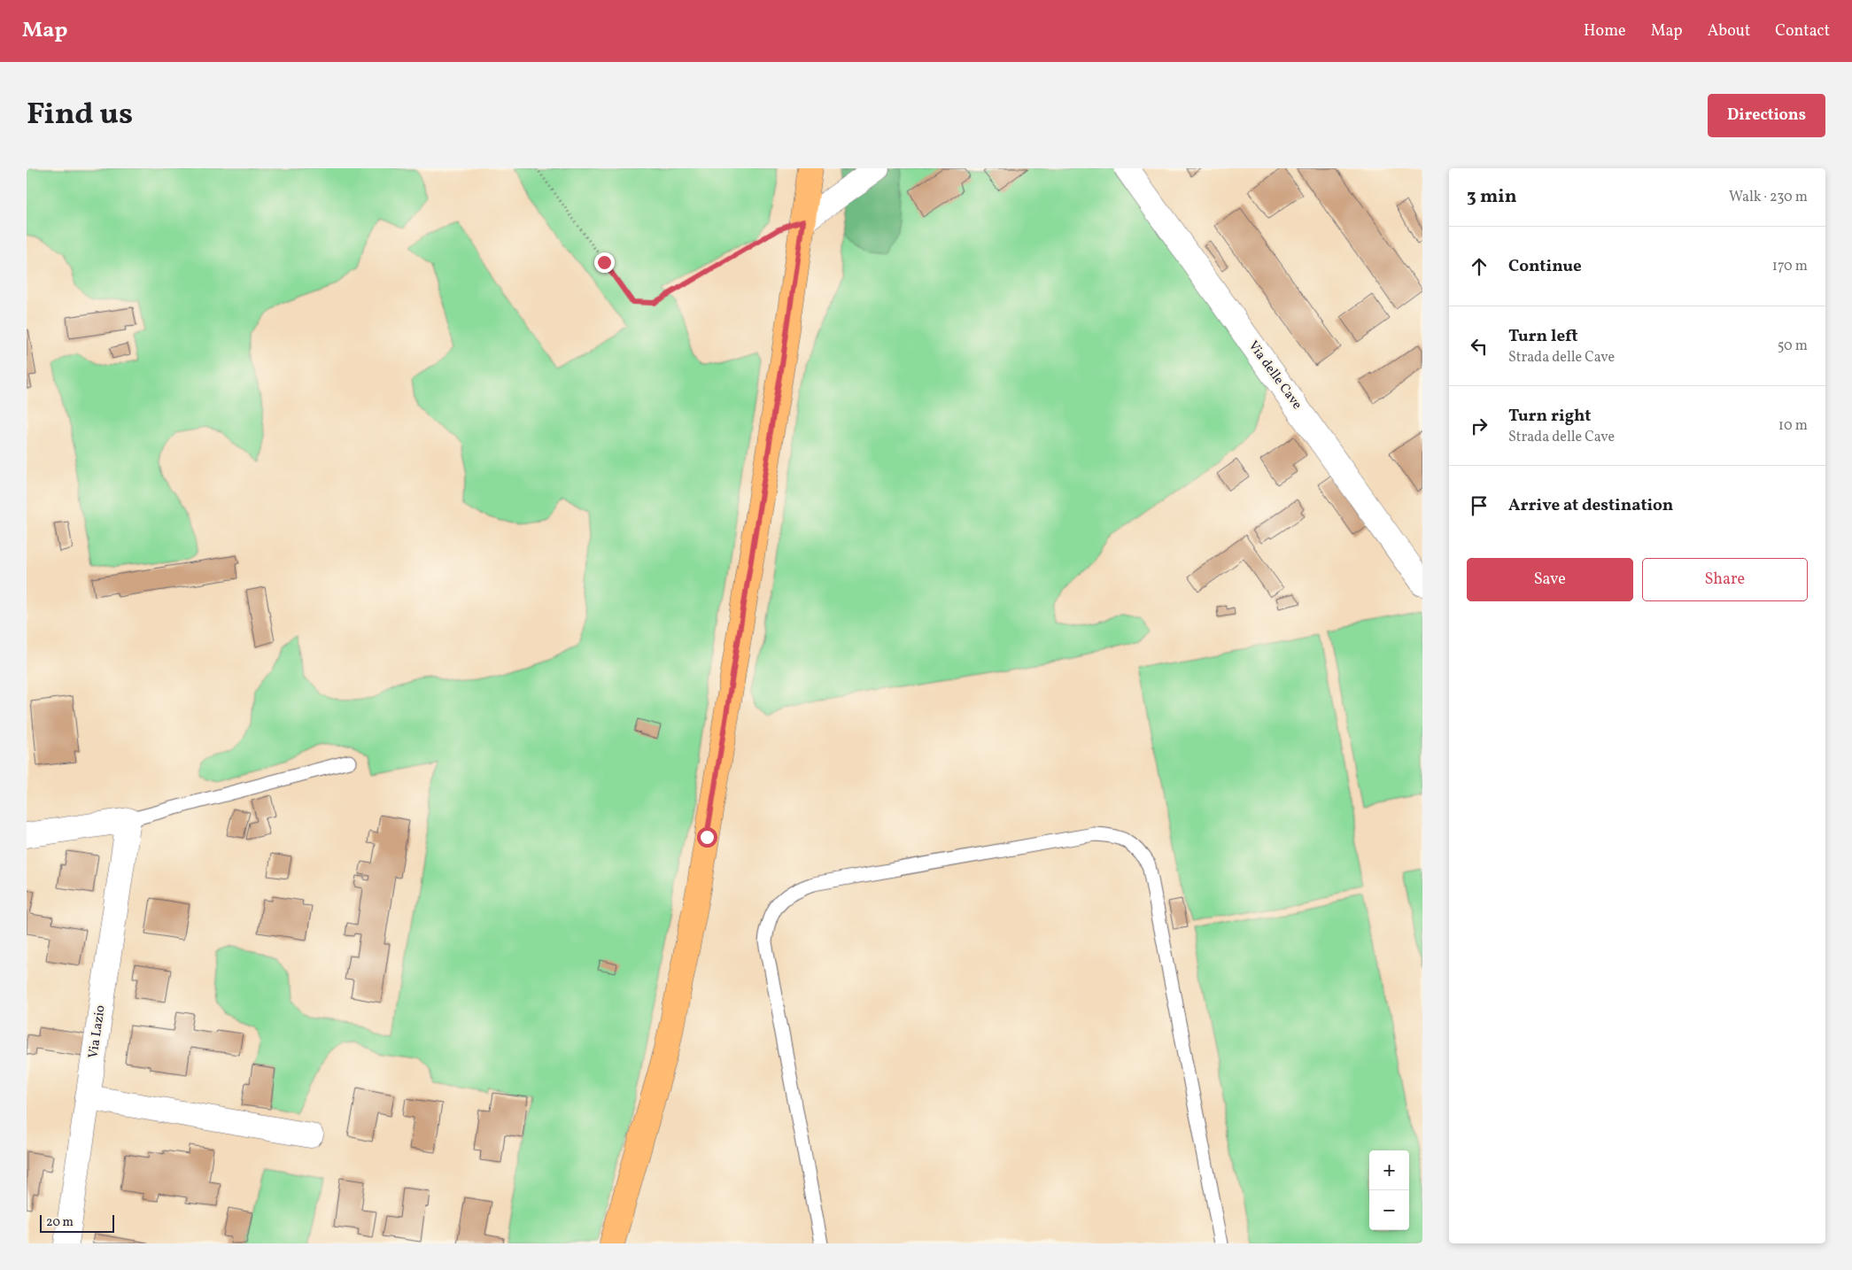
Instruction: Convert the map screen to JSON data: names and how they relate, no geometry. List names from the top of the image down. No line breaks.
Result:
{"streets":{"street":["Via delle Cave","Via Lazio"]},"scale_bar":"20 m","page":{"header":"Map","nav":["Home","Map","About","Contact"],"title":"Find us","buttons":["Directions",["Save","Share"]],"heading":["3 min","Walk · 230 m"],"list":[["Continue","170 m"],["Turn left","Strada delle Cave","50 m"],["Turn right","Strada delle Cave","10 m"],"Arrive at destination"],"map_buttons":["+","−"],"scale":"20 m"}}
